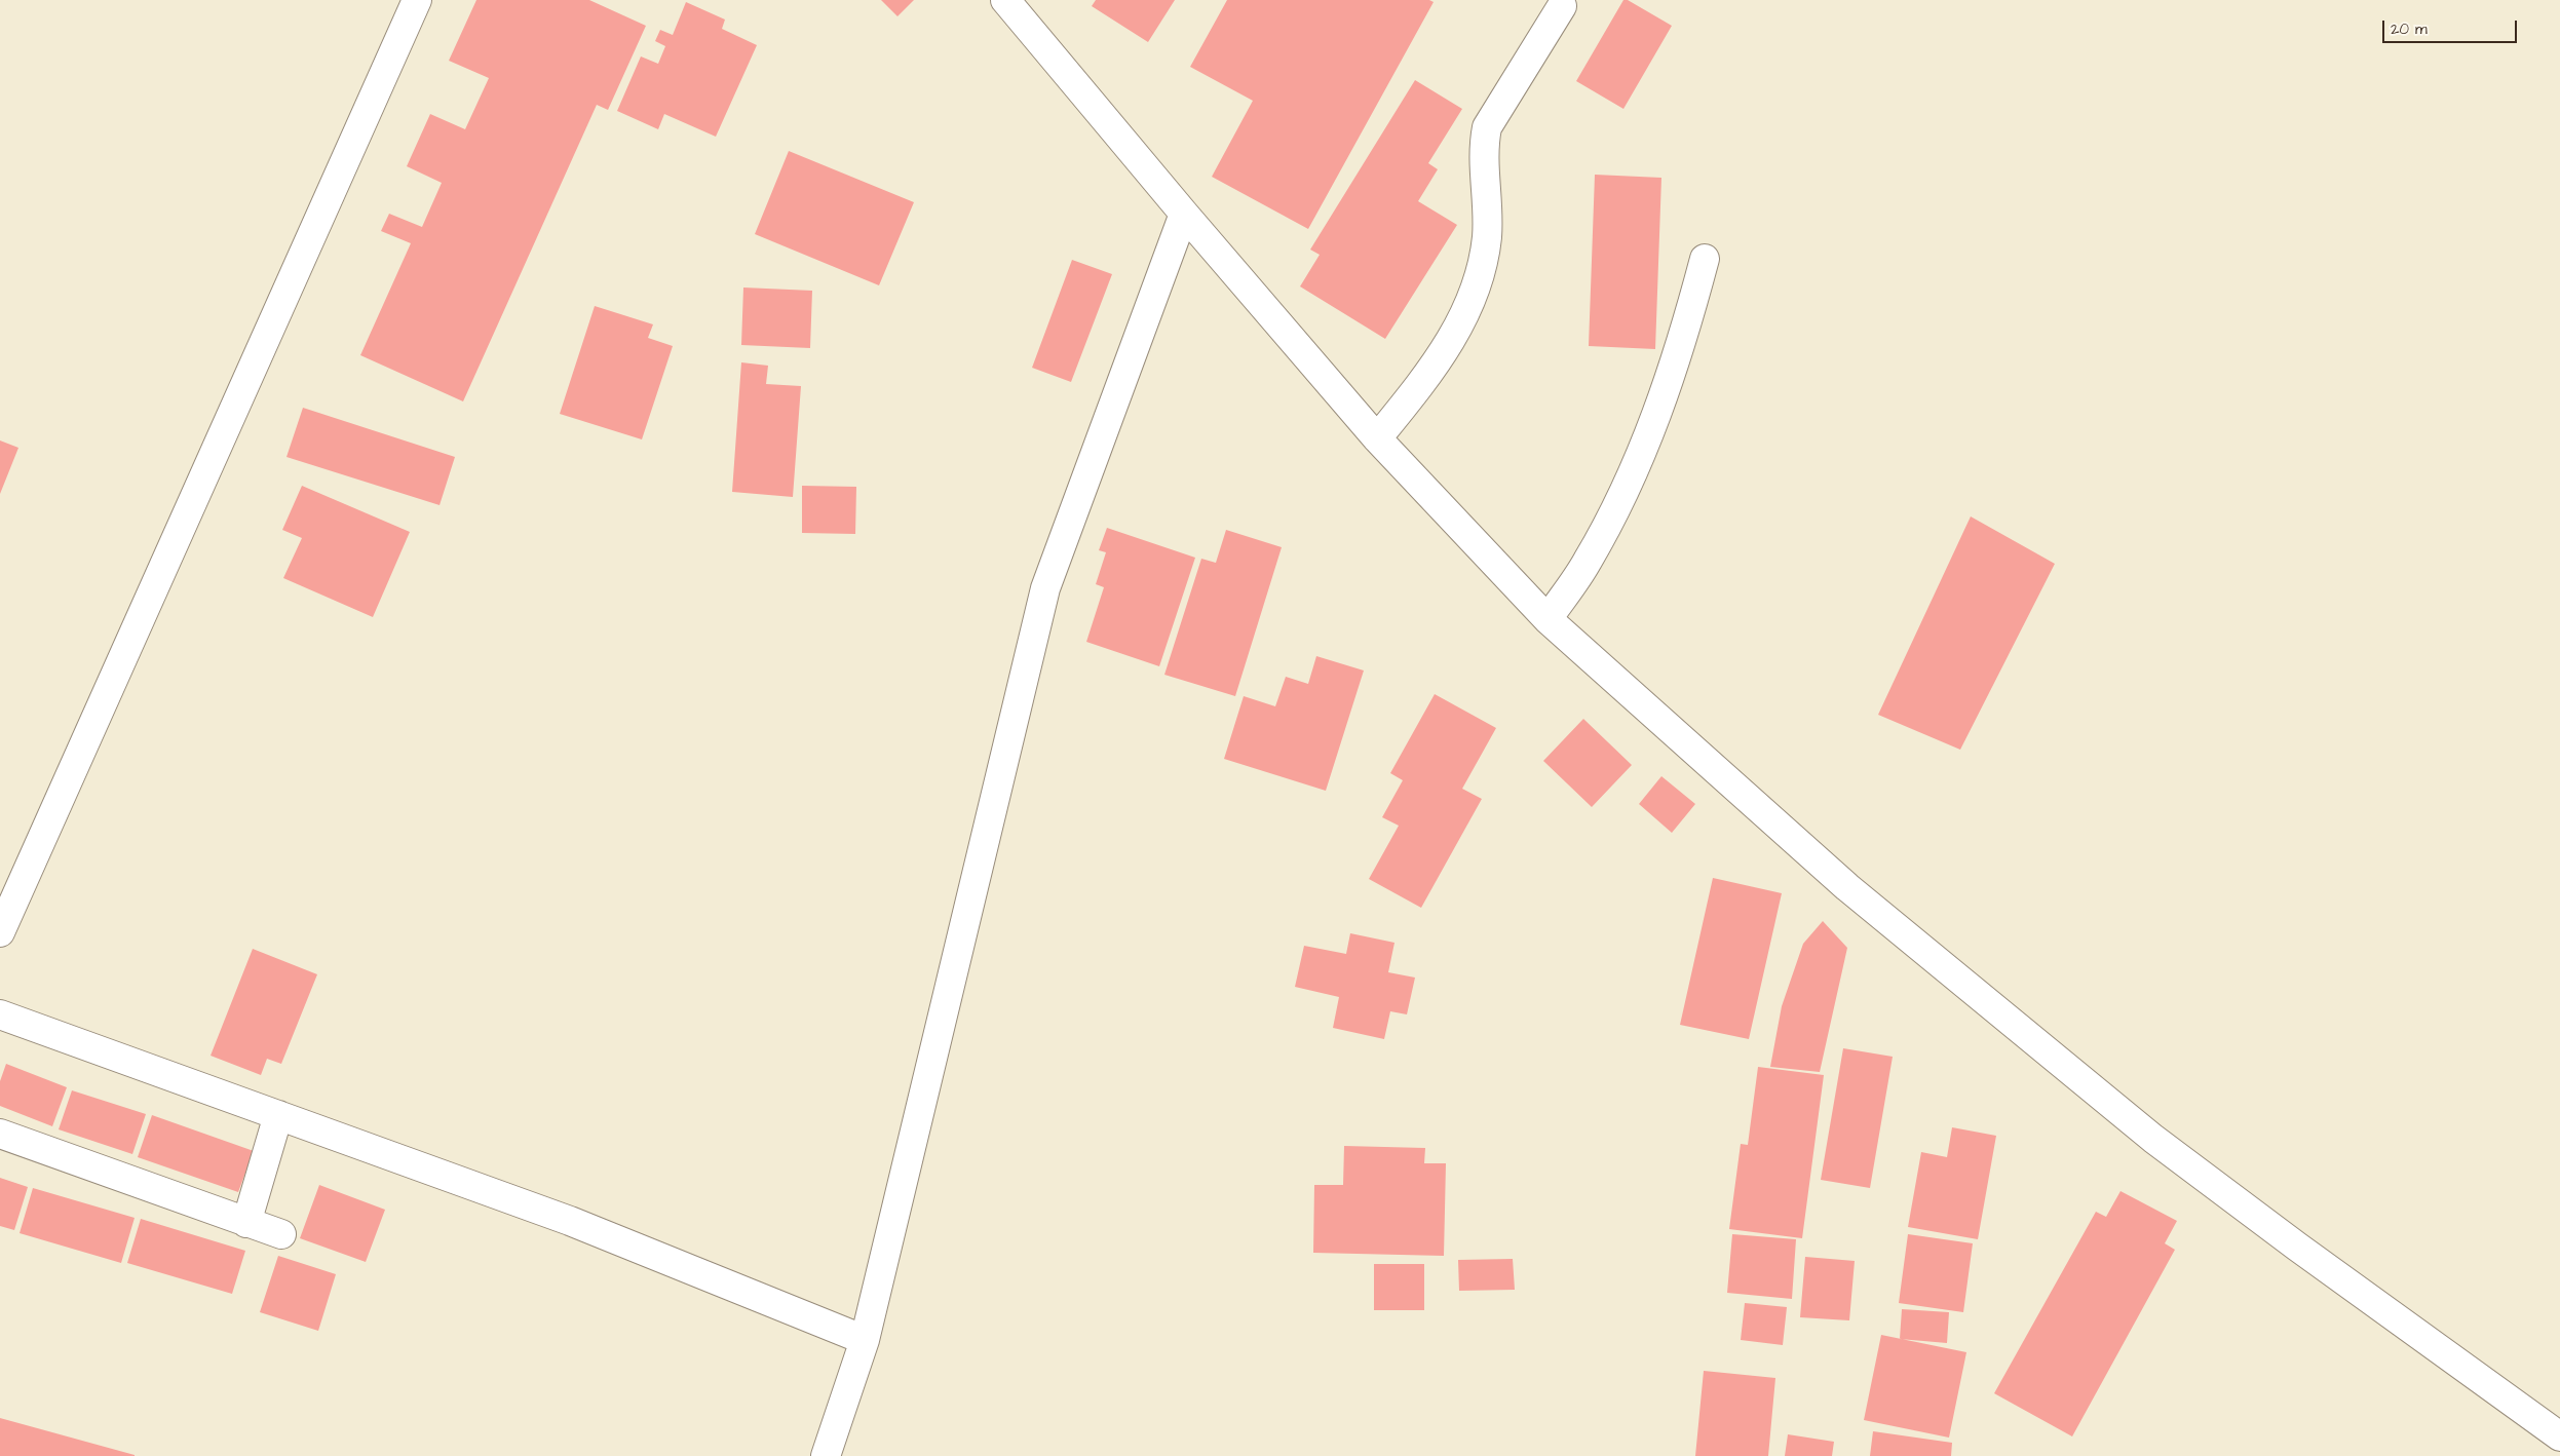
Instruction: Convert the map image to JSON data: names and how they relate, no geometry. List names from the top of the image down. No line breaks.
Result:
{"scale_bar":"20 m"}
